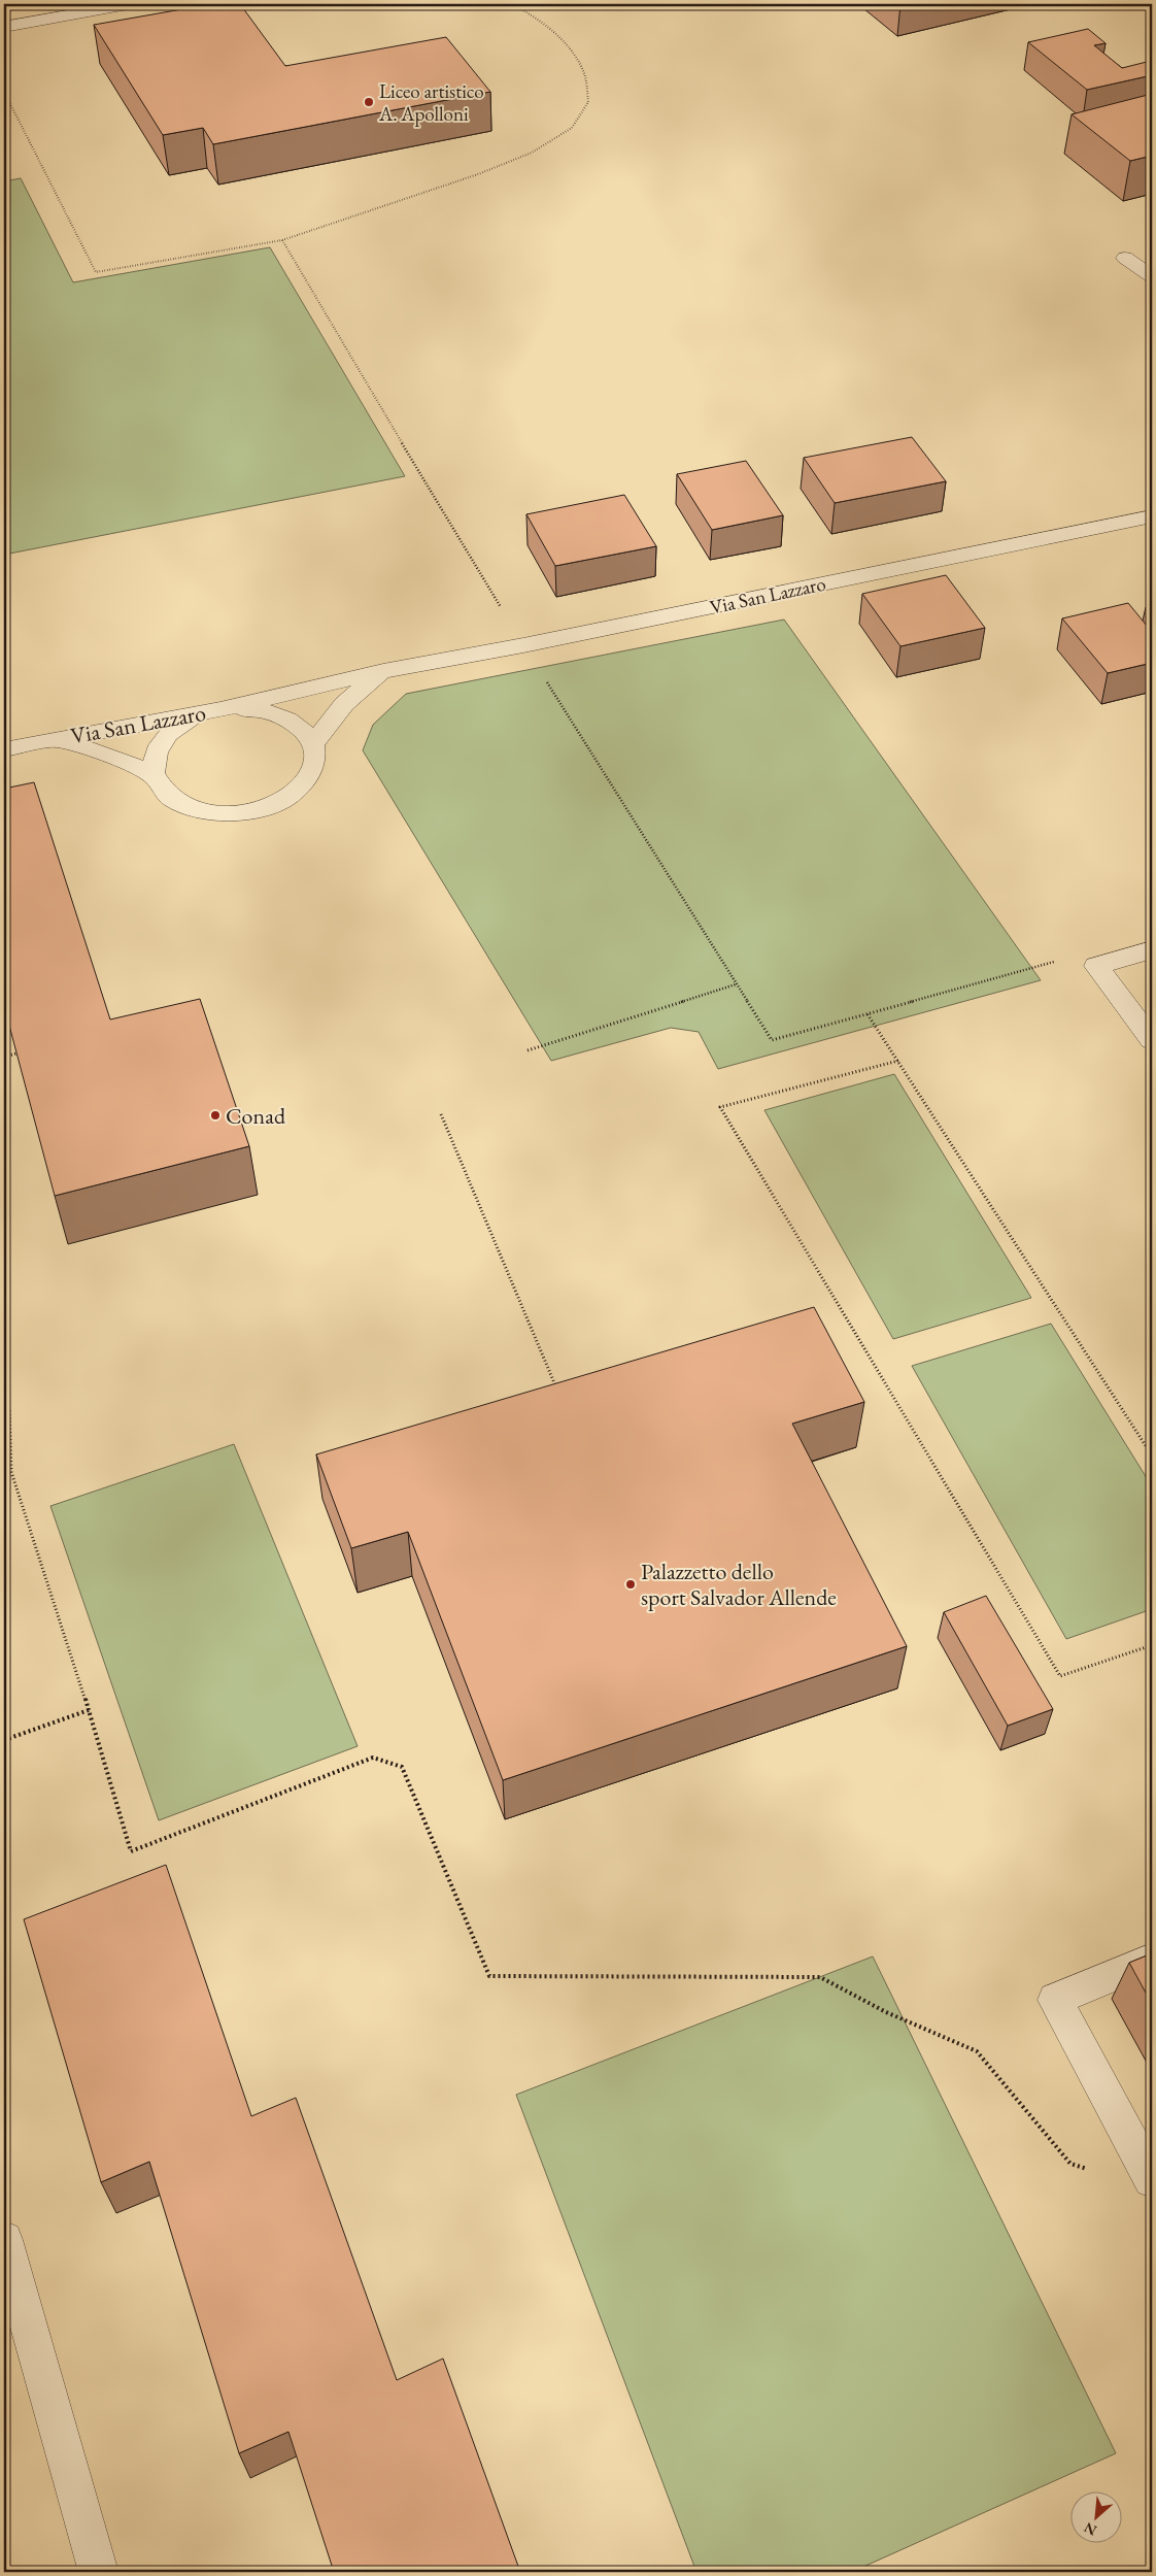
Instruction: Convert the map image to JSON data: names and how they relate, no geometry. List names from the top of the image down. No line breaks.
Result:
{"streets":{"street":["Via San Lazzaro"]},"places":["Liceo artistico A. Apolloni","Conad","Palazzetto dello sport Salvador Allende"],"north":"bottom left"}
